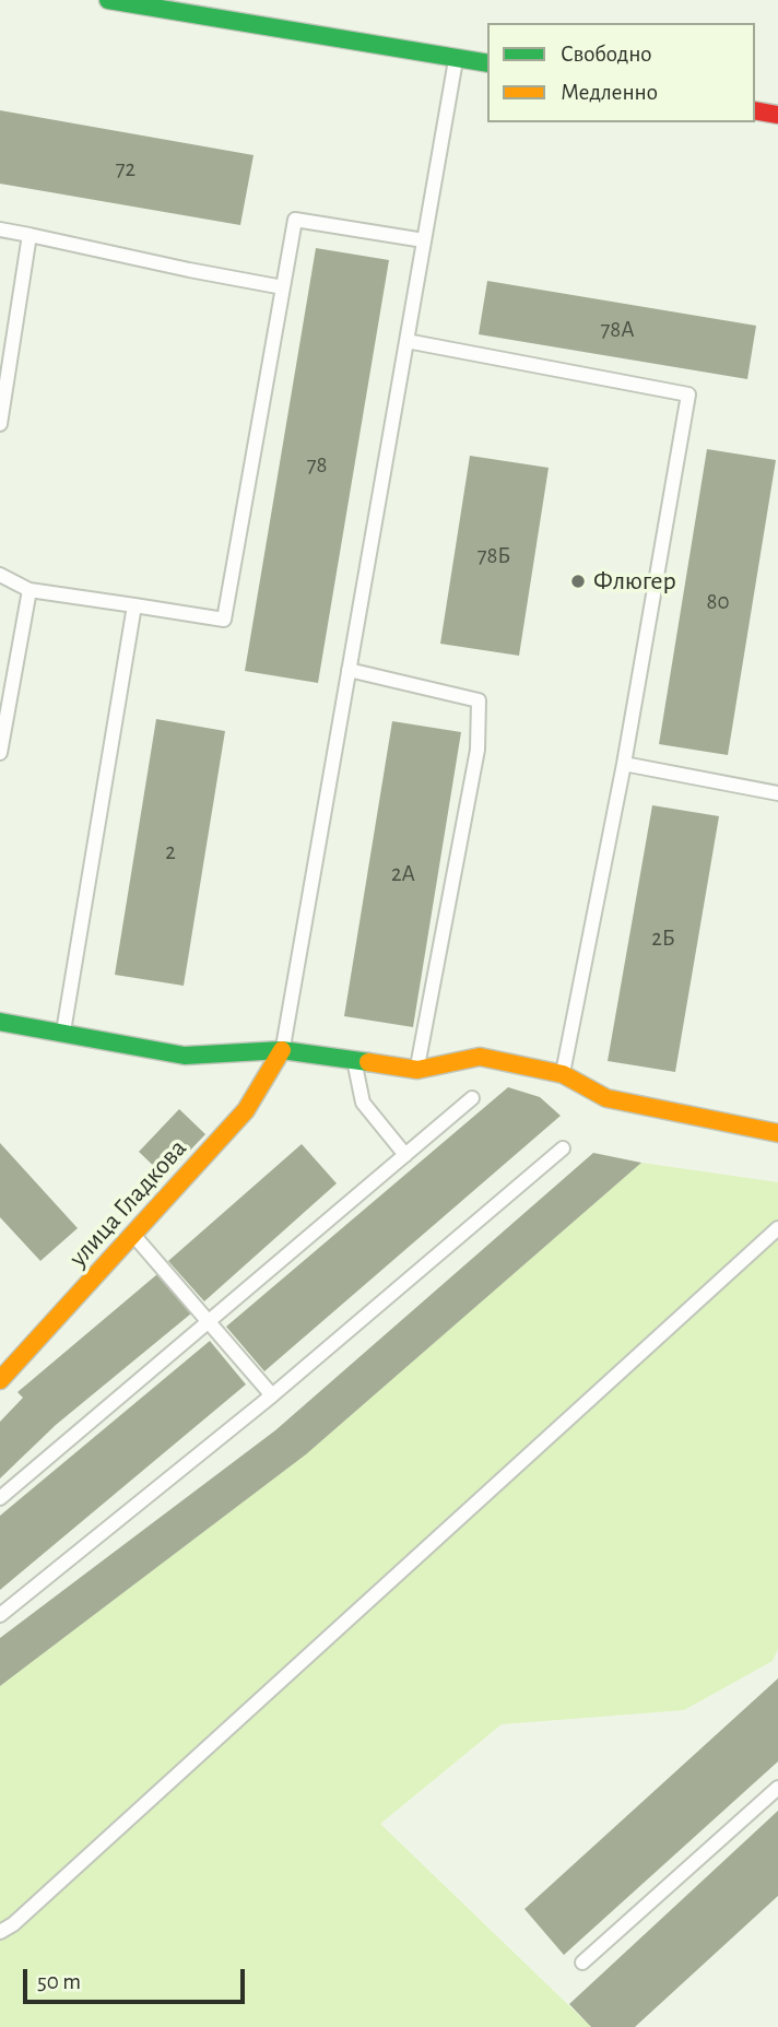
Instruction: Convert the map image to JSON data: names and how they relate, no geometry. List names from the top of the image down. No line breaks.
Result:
{"streets":{"street":["улица Гладкова"]},"places":["Флюгер"],"house_numbers":["72","78А","78","78Б","80","2","2А","2Б"],"legend":["Свободно","Медленно"],"scale_bar":"50 m"}
